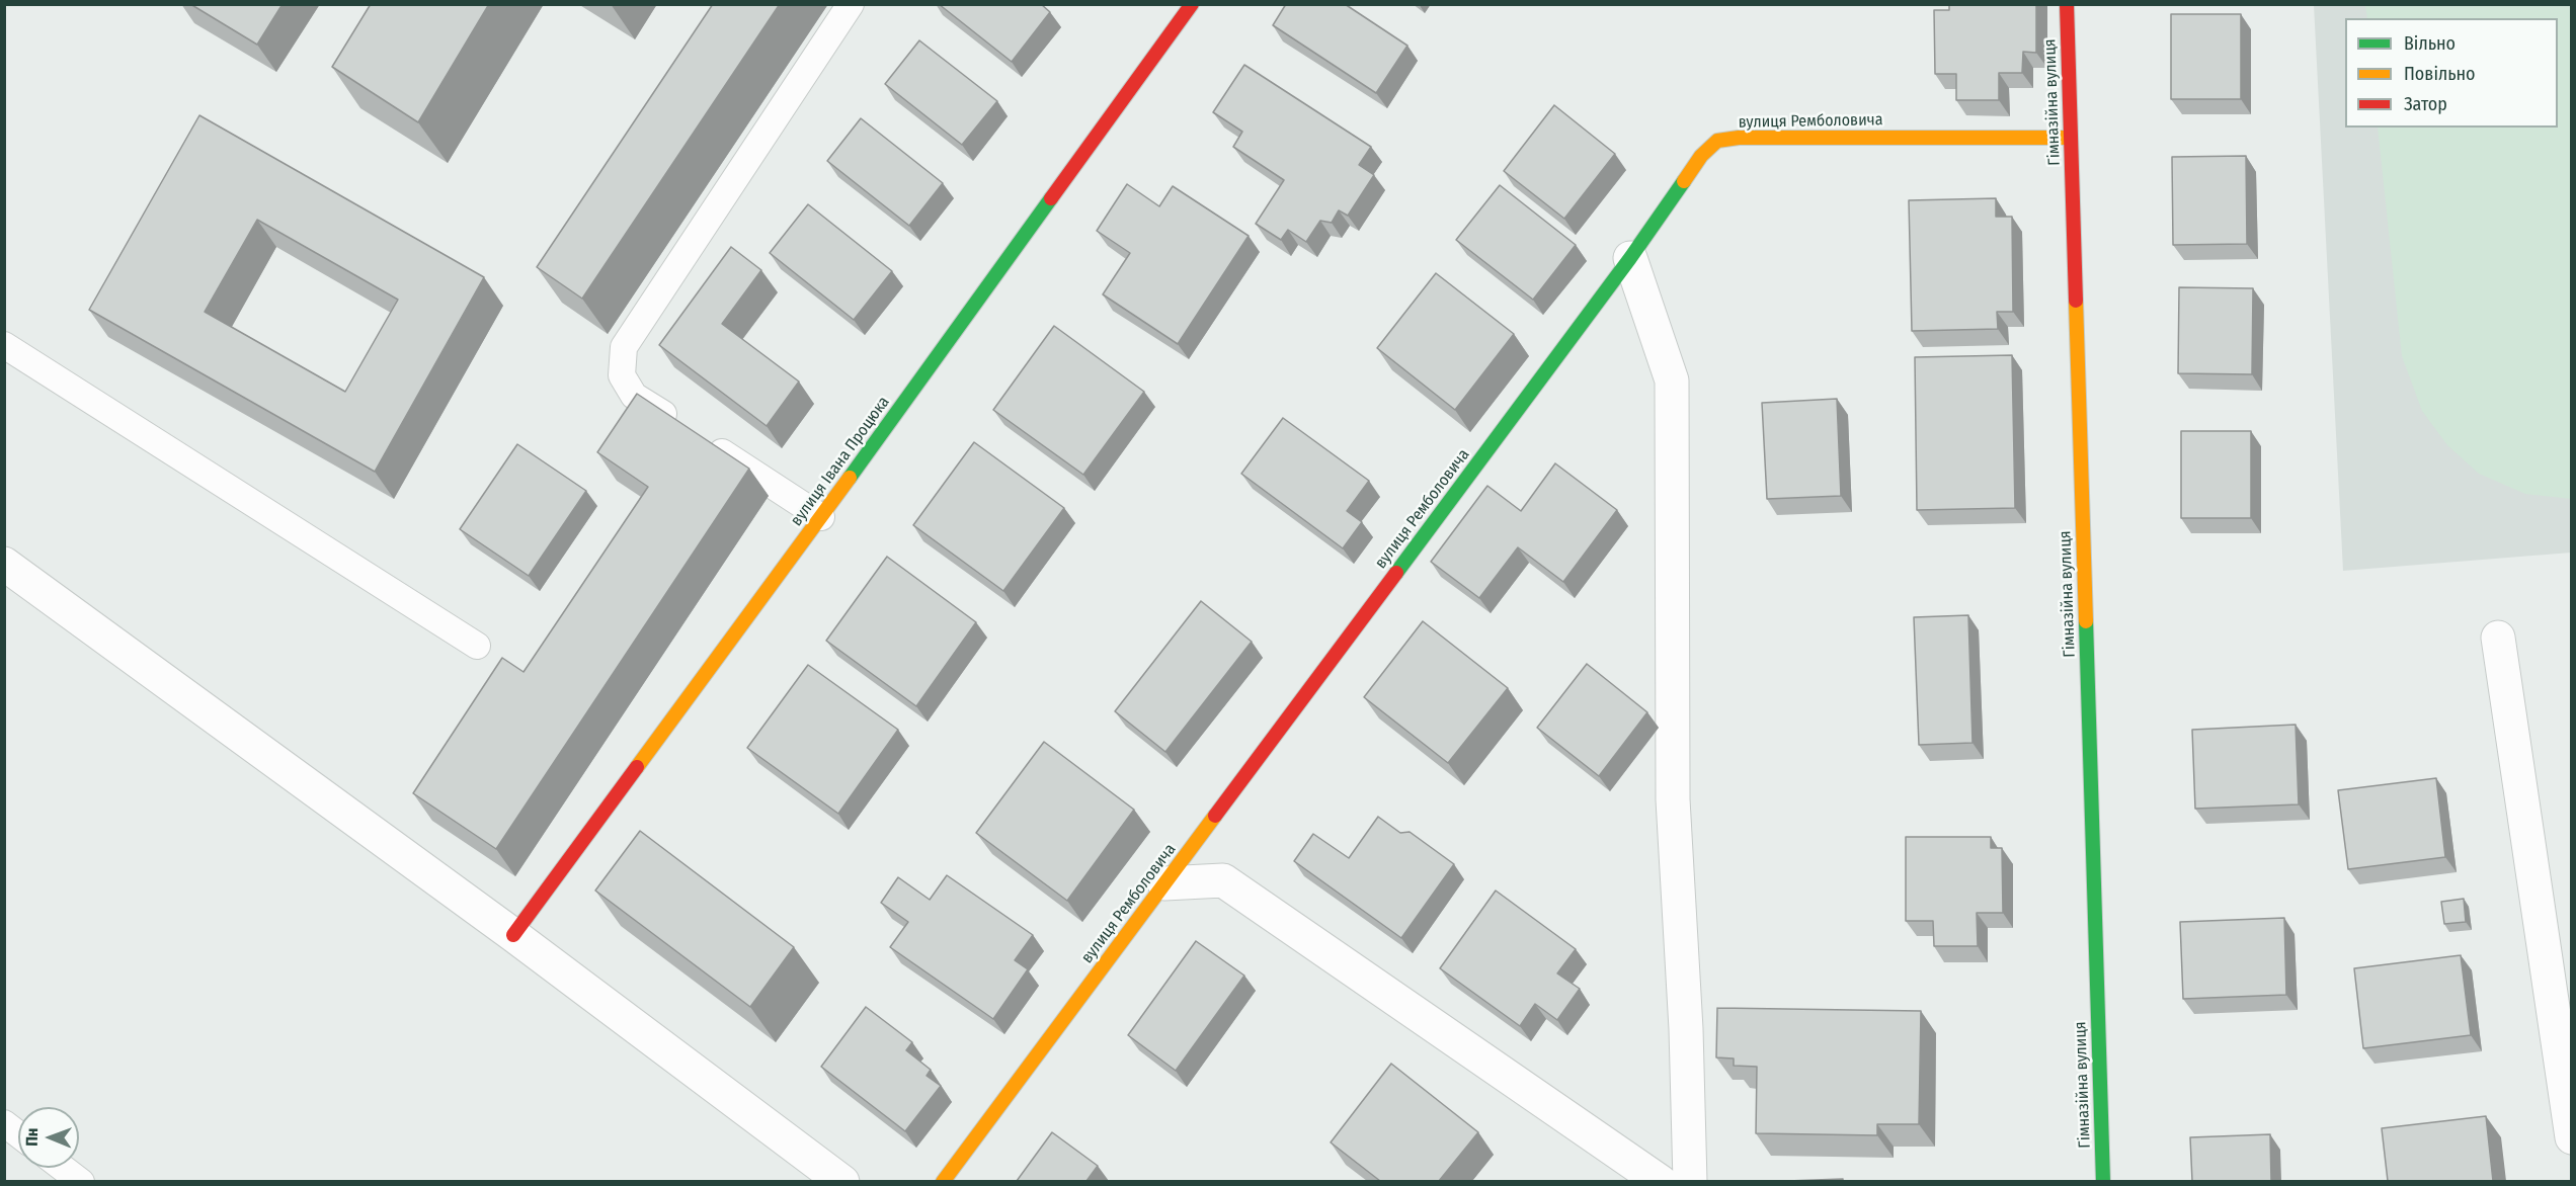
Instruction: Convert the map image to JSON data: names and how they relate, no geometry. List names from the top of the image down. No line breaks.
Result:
{"streets":{"street":["Гімназійна вулиця","вулиця Ремболовича","вулиця Івана Процюка"]},"crossings":[["Гімназійна вулиця","вулиця Ремболовича"]],"legend":["Вільно","Повільно","Затор"],"north":"left"}
